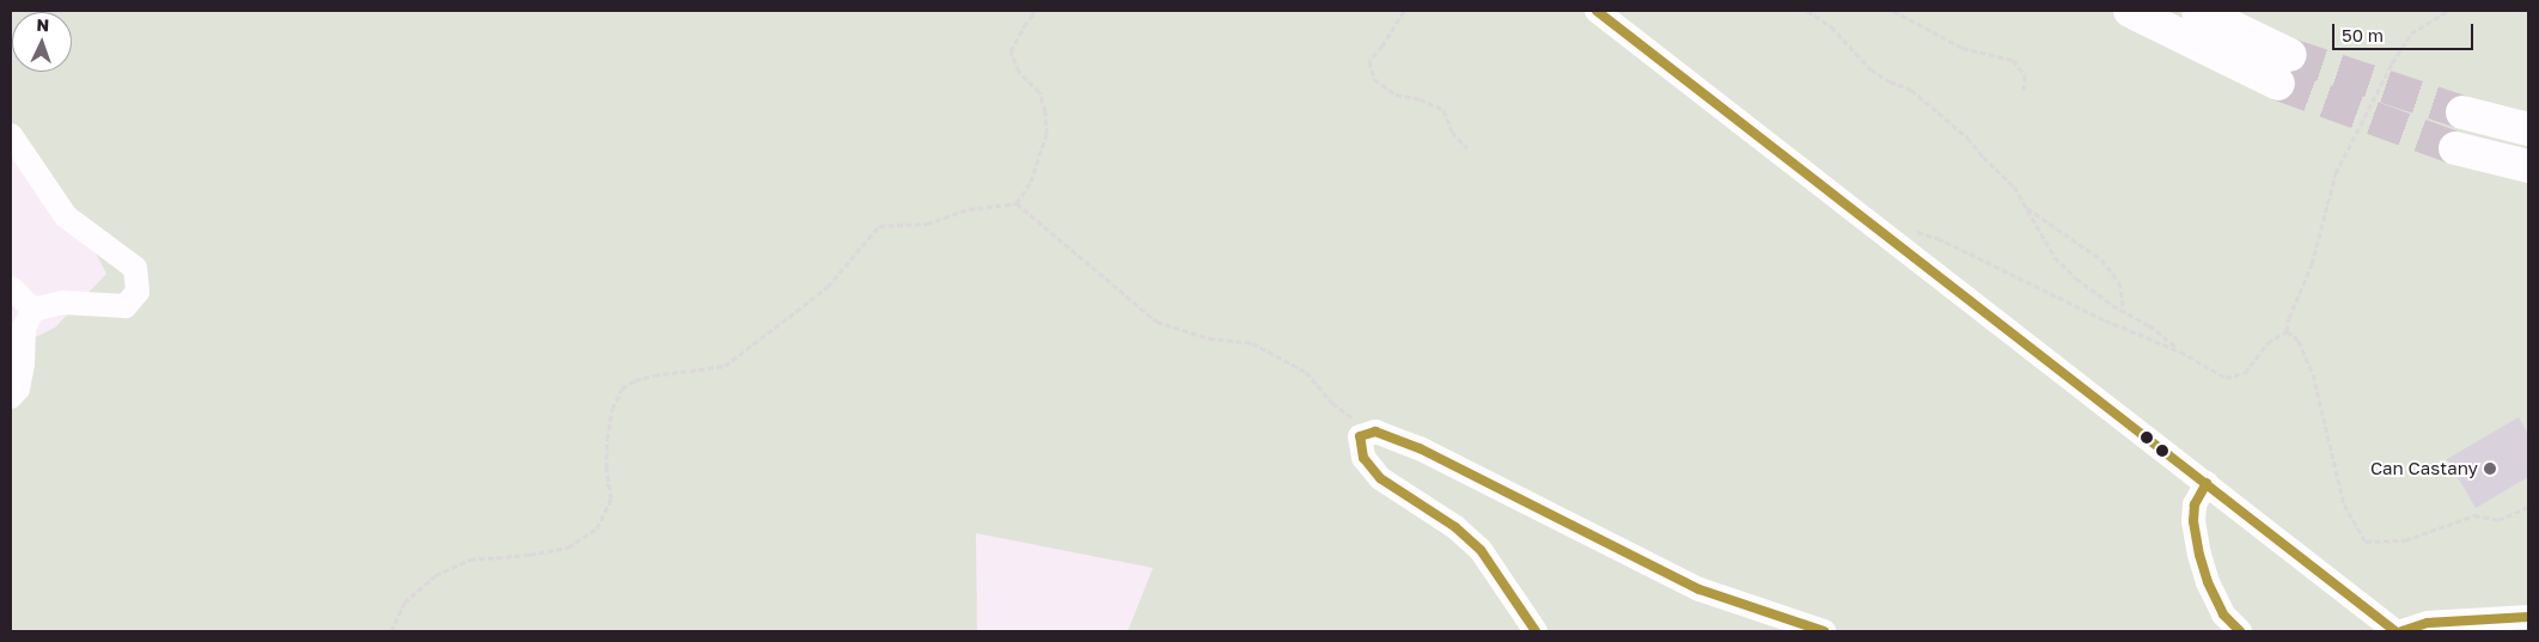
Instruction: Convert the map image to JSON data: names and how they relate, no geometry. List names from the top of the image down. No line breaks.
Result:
{"places":["Can Castany"],"scale_bar":"50 m","north":"top"}
